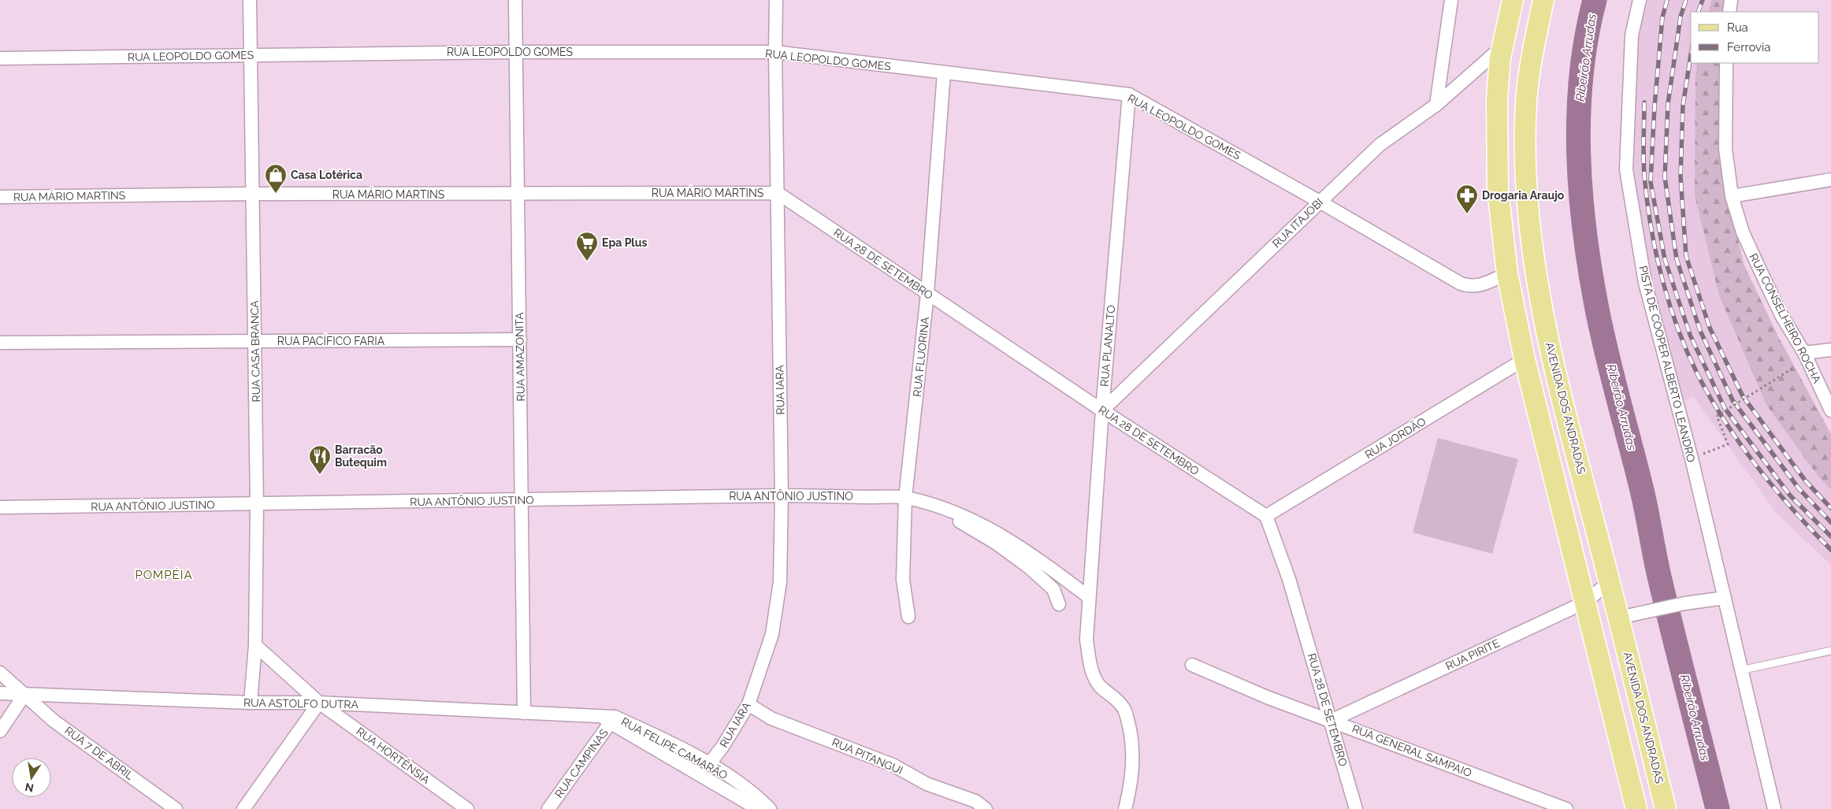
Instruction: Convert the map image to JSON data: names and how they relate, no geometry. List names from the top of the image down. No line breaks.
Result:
{"streets":{"main road":["AVENIDA DOS ANDRADAS"],"street":["RUA LEOPOLDO GOMES","RUA MÁRIO MARTINS","RUA ITAJOBI","RUA 28 DE SETEMBRO","RUA CONSELHEIRO ROCHA","RUA PACÍFICO FARIA","RUA PLANALTO","RUA CASA BRANCA","RUA AMAZONITA","RUA FLUORINA","PISTA DE COOPER ALBERTO LEANDRO","RUA IARA","RUA JORDÃO","RUA ANTÔNIO JUSTINO","RUA PIRITE","RUA ASTOLFO DUTRA","RUA FELIPE CAMARÃO","RUA GENERAL SAMPAIO","RUA 7 DE ABRIL","RUA HORTÊNSIA","RUA PITANGUI","RUA CAMPINAS"]},"crossings":[["RUA LEOPOLDO GOMES","RUA ITAJOBI"],["RUA LEOPOLDO GOMES","RUA PLANALTO"],["RUA LEOPOLDO GOMES","RUA CASA BRANCA"],["RUA LEOPOLDO GOMES","RUA AMAZONITA"],["RUA LEOPOLDO GOMES","RUA FLUORINA"],["RUA LEOPOLDO GOMES","RUA IARA"],["RUA MÁRIO MARTINS","RUA 28 DE SETEMBRO"],["RUA MÁRIO MARTINS","RUA CASA BRANCA"],["RUA MÁRIO MARTINS","RUA AMAZONITA"],["RUA MÁRIO MARTINS","RUA IARA"],["RUA ITAJOBI","RUA 28 DE SETEMBRO"],["RUA ITAJOBI","RUA PLANALTO"],["RUA 28 DE SETEMBRO","RUA PLANALTO"],["RUA 28 DE SETEMBRO","RUA FLUORINA"],["RUA 28 DE SETEMBRO","RUA IARA"],["RUA 28 DE SETEMBRO","RUA JORDÃO"],["RUA 28 DE SETEMBRO","RUA PIRITE"],["RUA 28 DE SETEMBRO","RUA GENERAL SAMPAIO"],["RUA PACÍFICO FARIA","RUA CASA BRANCA"],["RUA PACÍFICO FARIA","RUA AMAZONITA"],["RUA PLANALTO","RUA ANTÔNIO JUSTINO"],["RUA CASA BRANCA","RUA ANTÔNIO JUSTINO"],["RUA CASA BRANCA","RUA ASTOLFO DUTRA"],["RUA CASA BRANCA","RUA HORTÊNSIA"],["RUA AMAZONITA","RUA ANTÔNIO JUSTINO"],["RUA AMAZONITA","RUA ASTOLFO DUTRA"],["RUA FLUORINA","RUA ANTÔNIO JUSTINO"],["RUA IARA","RUA ANTÔNIO JUSTINO"],["RUA IARA","RUA FELIPE CAMARÃO"],["RUA IARA","RUA PITANGUI"],["AVENIDA DOS ANDRADAS","RUA PIRITE"],["RUA PIRITE","RUA GENERAL SAMPAIO"],["RUA ASTOLFO DUTRA","RUA FELIPE CAMARÃO"],["RUA ASTOLFO DUTRA","RUA 7 DE ABRIL"],["RUA ASTOLFO DUTRA","RUA HORTÊNSIA"],["RUA ASTOLFO DUTRA","RUA CAMPINAS"],["RUA FELIPE CAMARÃO","RUA CAMPINAS"]],"districts":["POMPÉIA"],"water":["Ribeirão Arrudas"],"places":{"shop":["Casa Lotérica"],"pharmacy":["Drogaria Araujo"],"supermarket":["Epa Plus"],"restaurant":["Barracão Butequim"]},"legend":["Rua","Ferrovia"],"north":"bottom"}
